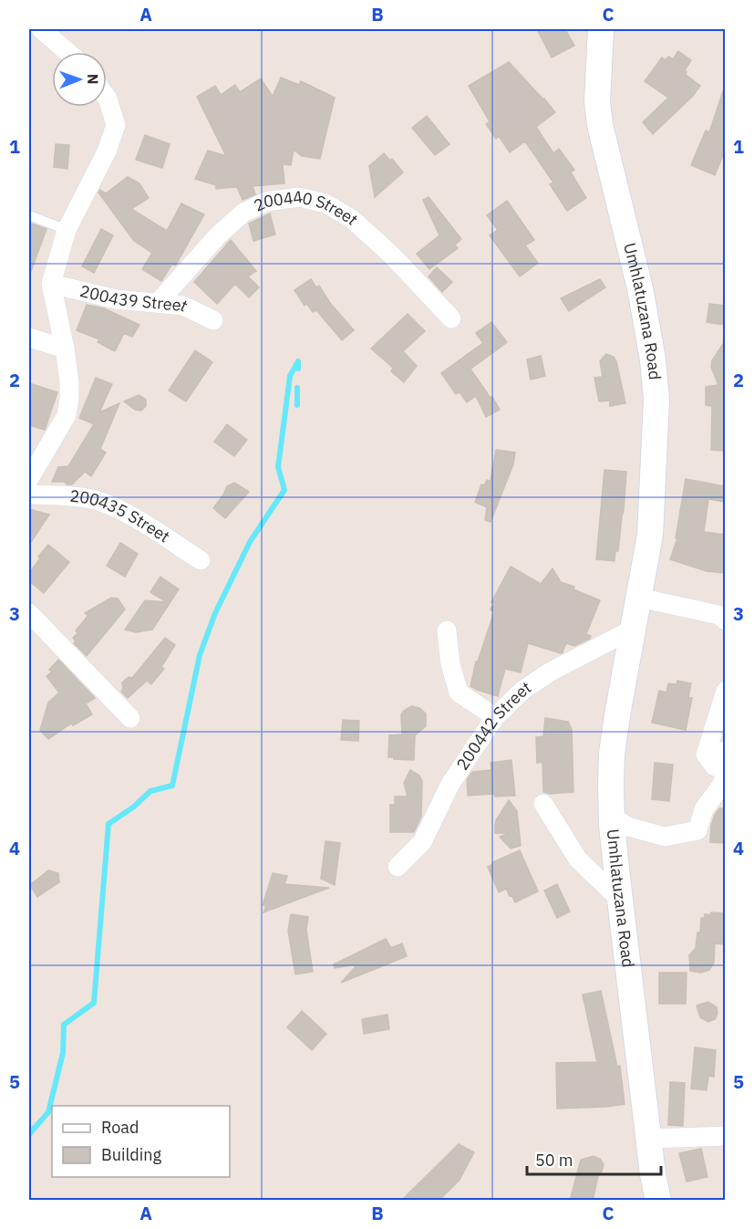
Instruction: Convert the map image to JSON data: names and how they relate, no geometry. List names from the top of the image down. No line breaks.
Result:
{"streets":{"street":["200440 Street","200439 Street","Umhlatuzana Road","200435 Street","200442 Street"]},"crossings":[["200440 Street","200439 Street"],["Umhlatuzana Road","200442 Street"]],"legend":["Road","Building"],"scale_bar":"50 m","north":"right","grid":{"columns":["A","B","C"],"rows":["1","2","3","4","5"]}}
